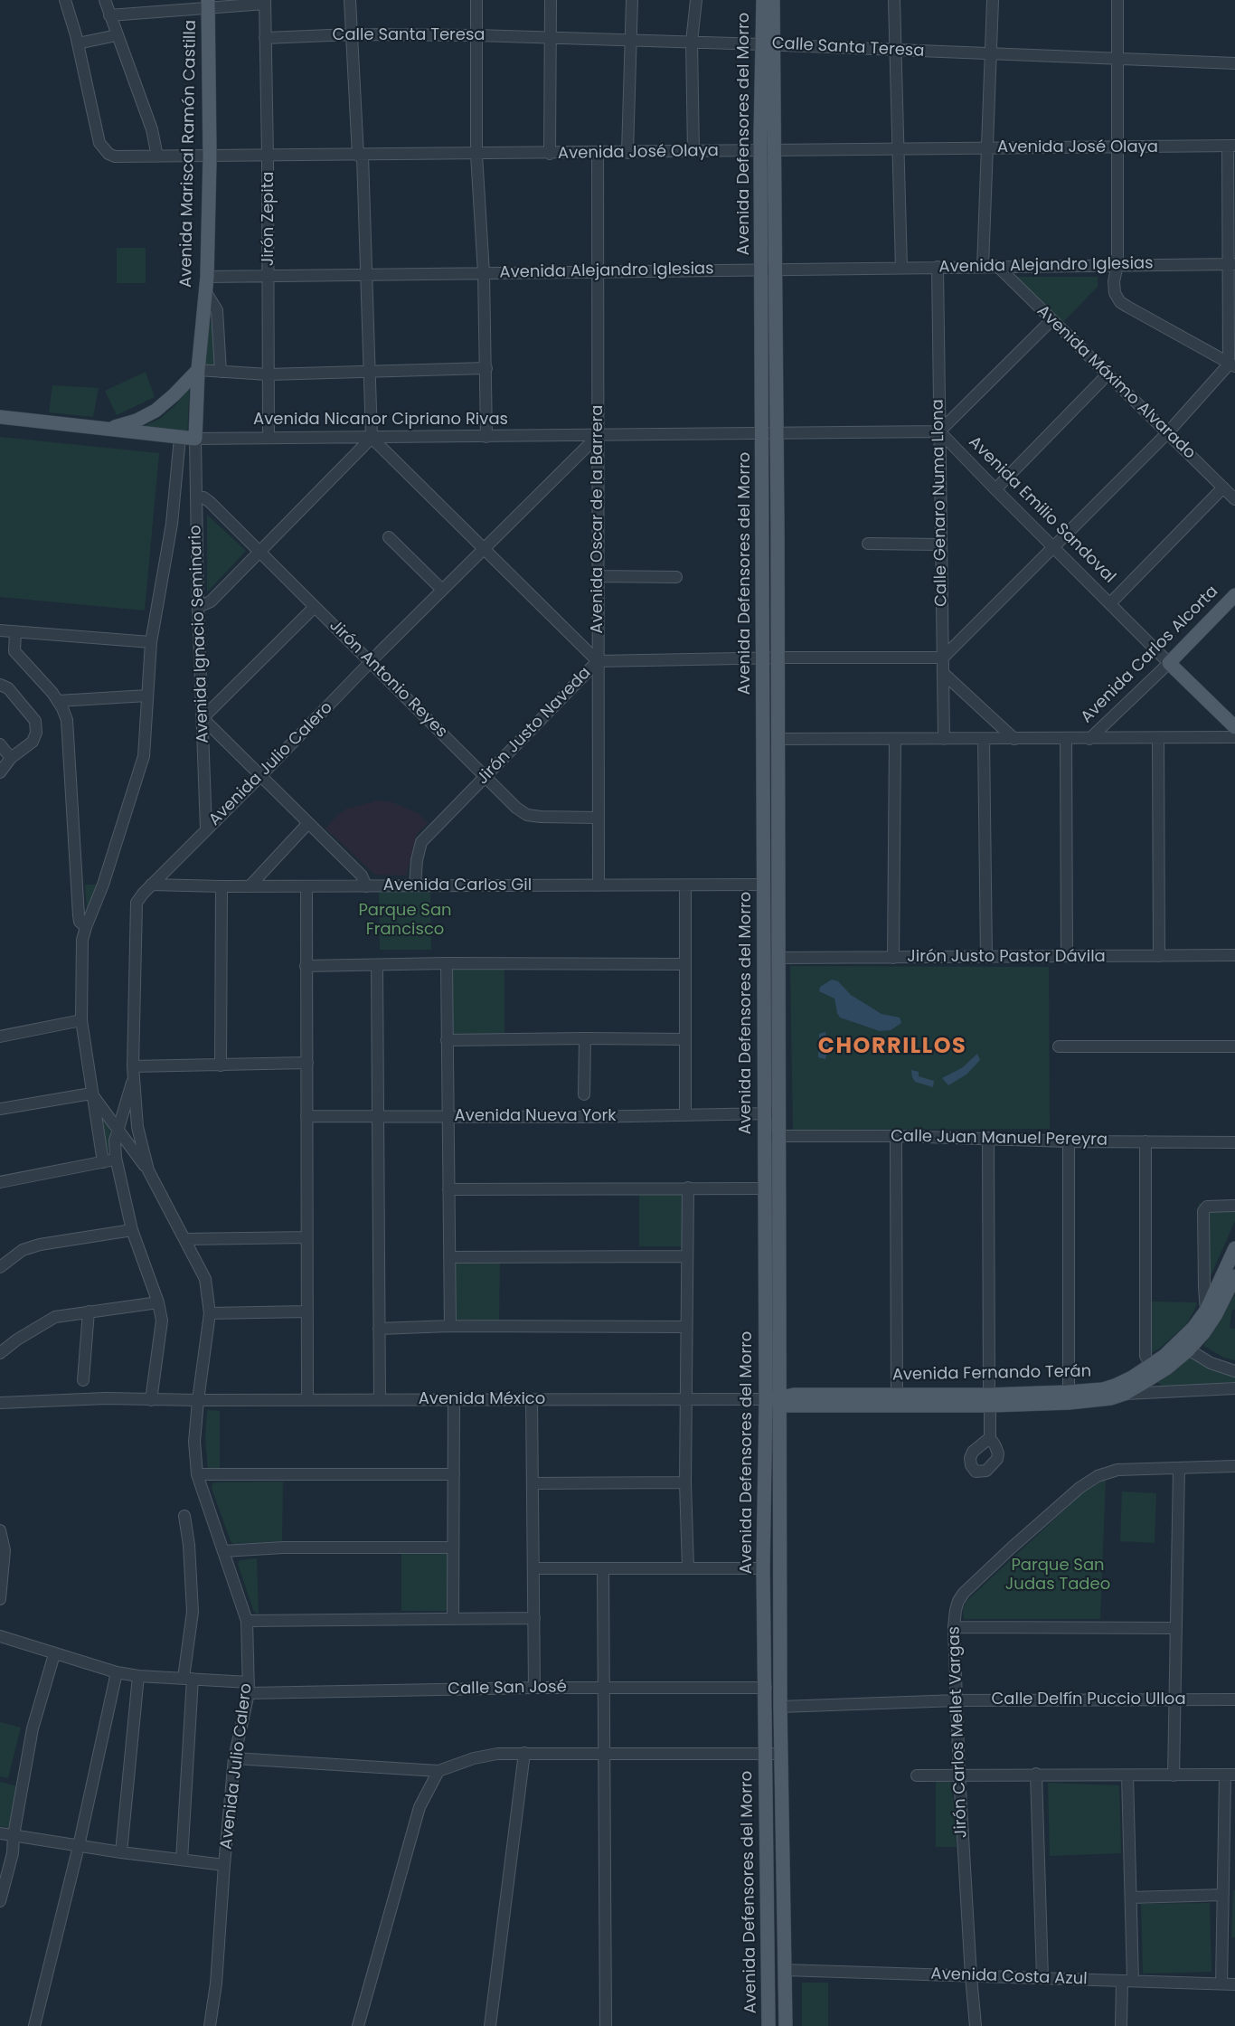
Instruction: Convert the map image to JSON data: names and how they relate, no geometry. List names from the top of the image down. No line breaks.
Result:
{"streets":{"main road":["Avenida Defensores del Morro","Avenida Mariscal Ramón Castilla","Avenida Nicanor Cipriano Rivas","Avenida Emilio Sandoval","Avenida Carlos Alcorta","Avenida Fernando Terán"],"street":["Calle Santa Teresa","Avenida José Olaya","Jirón Zepita","Avenida Alejandro Iglesias","Avenida Máximo Alvarado","Calle Genaro Numa Llona","Avenida Oscar de la Barrera","Avenida Ignacio Seminario","Jirón Antonio Reyes","Jirón Justo Naveda","Avenida Julio Calero","Avenida Carlos Gil","Jirón Justo Pastor Dávila","Avenida Nueva York","Calle Juan Manuel Pereyra","Avenida México","Calle San José","Calle Delfín Puccio Ulloa","Jirón Carlos Mellet Vargas","Avenida Costa Azul"]},"crossings":[["Calle Santa Teresa","Avenida Defensores del Morro"],["Calle Santa Teresa","Jirón Zepita"],["Avenida Defensores del Morro","Avenida José Olaya"],["Avenida Defensores del Morro","Avenida Alejandro Iglesias"],["Avenida Defensores del Morro","Avenida Nicanor Cipriano Rivas"],["Avenida Defensores del Morro","Jirón Justo Naveda"],["Avenida Defensores del Morro","Avenida Carlos Gil"],["Avenida Defensores del Morro","Jirón Justo Pastor Dávila"],["Avenida Defensores del Morro","Avenida Nueva York"],["Avenida Defensores del Morro","Calle Juan Manuel Pereyra"],["Avenida Defensores del Morro","Avenida Fernando Terán"],["Avenida Defensores del Morro","Avenida México"],["Avenida Defensores del Morro","Calle San José"],["Avenida Defensores del Morro","Calle Delfín Puccio Ulloa"],["Avenida Defensores del Morro","Avenida Costa Azul"],["Avenida José Olaya","Avenida Mariscal Ramón Castilla"],["Avenida José Olaya","Jirón Zepita"],["Avenida José Olaya","Avenida Oscar de la Barrera"],["Avenida Mariscal Ramón Castilla","Avenida Alejandro Iglesias"],["Avenida Mariscal Ramón Castilla","Avenida Nicanor Cipriano Rivas"],["Avenida Mariscal Ramón Castilla","Avenida Ignacio Seminario"],["Jirón Zepita","Avenida Alejandro Iglesias"],["Jirón Zepita","Avenida Nicanor Cipriano Rivas"],["Avenida Alejandro Iglesias","Avenida Máximo Alvarado"],["Avenida Alejandro Iglesias","Calle Genaro Numa Llona"],["Avenida Alejandro Iglesias","Avenida Oscar de la Barrera"],["Avenida Nicanor Cipriano Rivas","Avenida Oscar de la Barrera"],["Avenida Nicanor Cipriano Rivas","Avenida Ignacio Seminario"],["Avenida Nicanor Cipriano Rivas","Avenida Julio Calero"],["Calle Genaro Numa Llona","Avenida Emilio Sandoval"],["Calle Genaro Numa Llona","Jirón Justo Naveda"],["Avenida Emilio Sandoval","Avenida Carlos Alcorta"],["Avenida Oscar de la Barrera","Jirón Antonio Reyes"],["Avenida Oscar de la Barrera","Jirón Justo Naveda"],["Avenida Oscar de la Barrera","Avenida Julio Calero"],["Avenida Oscar de la Barrera","Avenida Carlos Gil"],["Avenida Ignacio Seminario","Jirón Antonio Reyes"],["Avenida Ignacio Seminario","Avenida Julio Calero"],["Jirón Antonio Reyes","Jirón Justo Naveda"],["Jirón Antonio Reyes","Avenida Julio Calero"],["Jirón Justo Naveda","Avenida Carlos Gil"],["Avenida Julio Calero","Avenida Carlos Gil"],["Avenida Julio Calero","Avenida México"],["Avenida Julio Calero","Calle San José"],["Avenida Fernando Terán","Avenida México"],["Calle Delfín Puccio Ulloa","Jirón Carlos Mellet Vargas"],["Jirón Carlos Mellet Vargas","Avenida Costa Azul"]],"districts":["CHORRILLOS"],"parks":["Parque San Francisco","Parque San Judas Tadeo"]}
